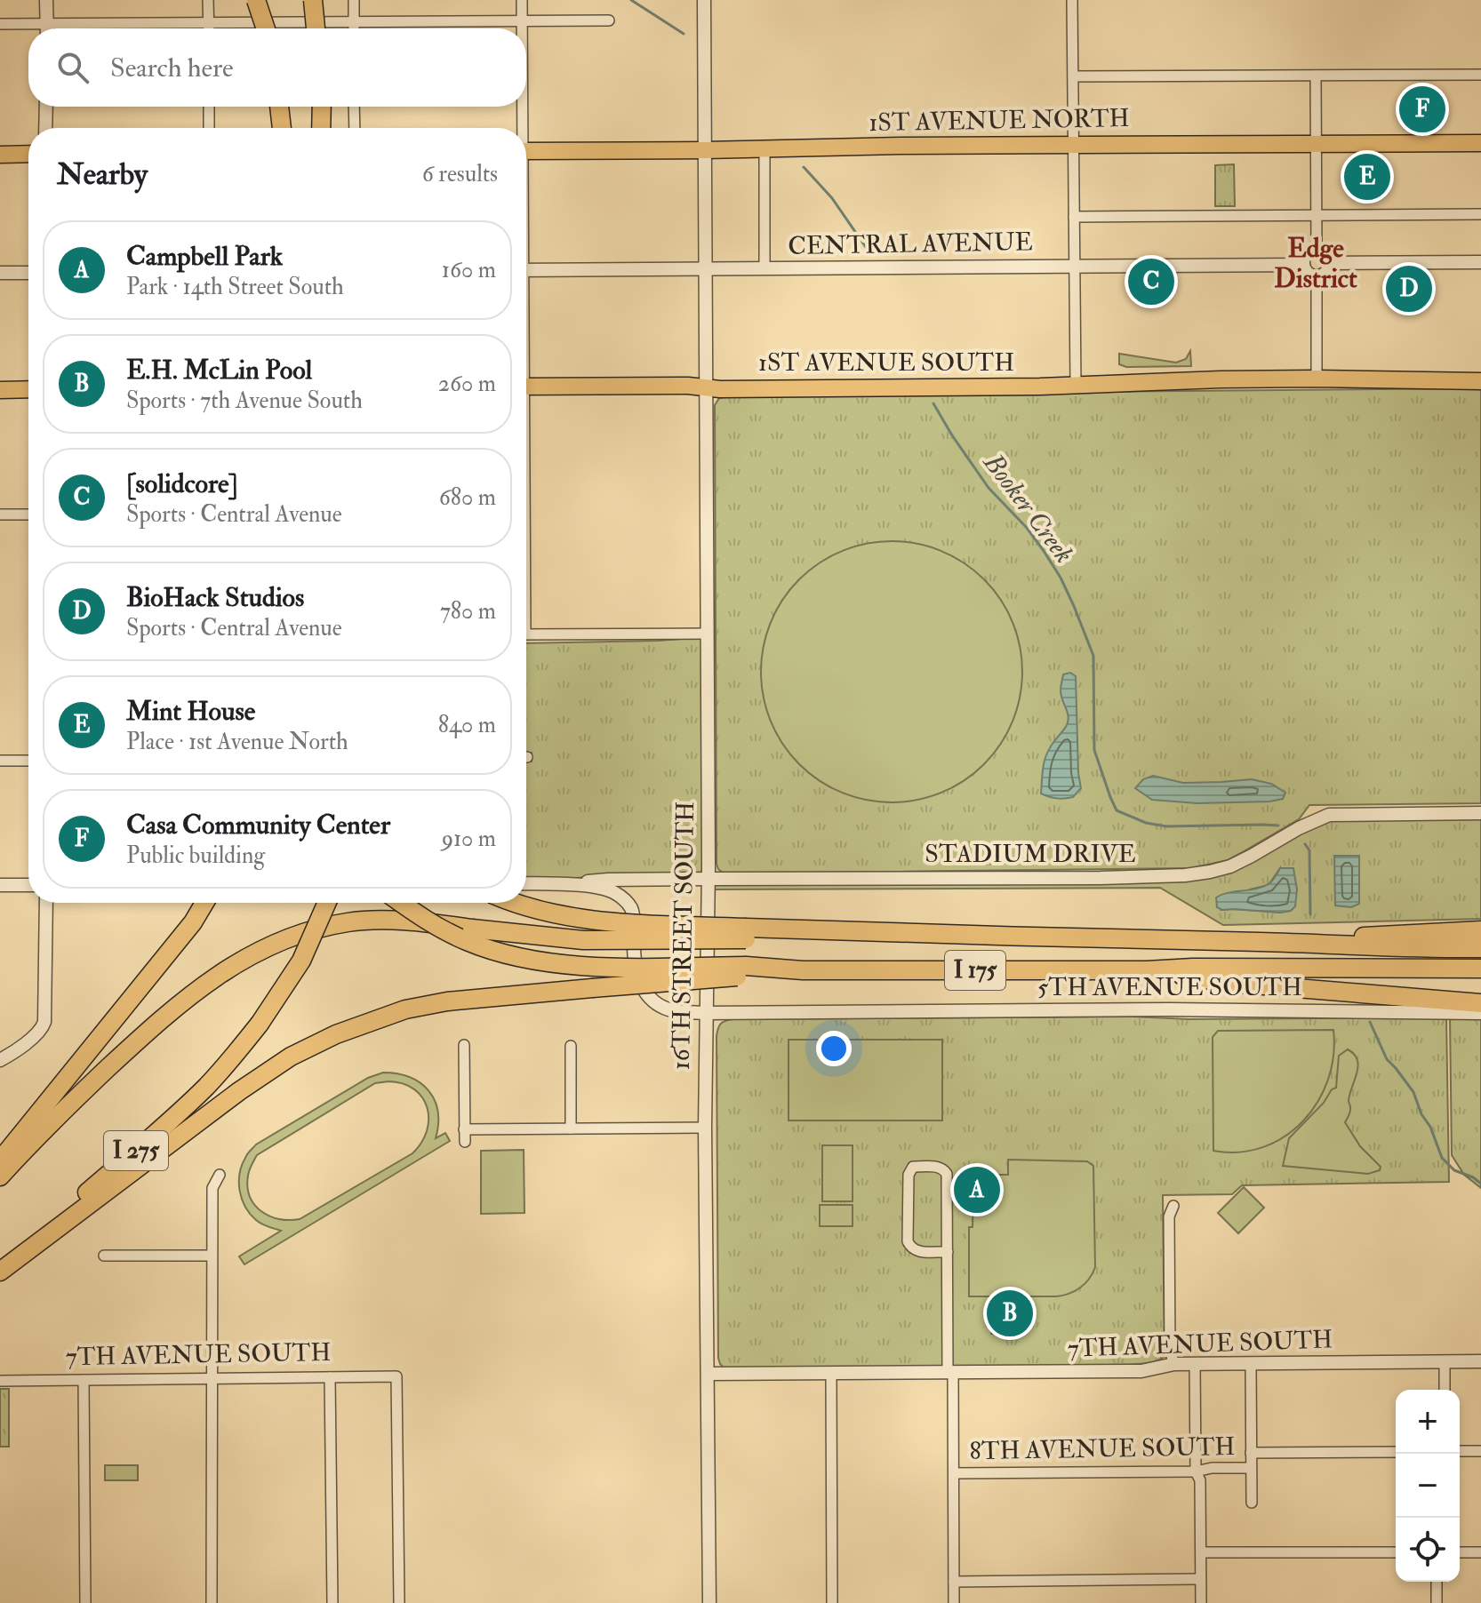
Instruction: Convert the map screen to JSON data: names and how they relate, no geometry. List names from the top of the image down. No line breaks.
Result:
{"streets":{"highway":["I 175","I 275"],"main road":["1ST AVENUE NORTH","1ST AVENUE SOUTH"],"street":["CENTRAL AVENUE","STADIUM DRIVE","16TH STREET SOUTH","5TH AVENUE SOUTH","7TH AVENUE SOUTH","8TH AVENUE SOUTH"]},"crossings":[["1ST AVENUE NORTH","16TH STREET SOUTH"],["CENTRAL AVENUE","16TH STREET SOUTH"],["1ST AVENUE SOUTH","16TH STREET SOUTH"],["STADIUM DRIVE","16TH STREET SOUTH"],["STADIUM DRIVE","5TH AVENUE SOUTH"],["16TH STREET SOUTH","5TH AVENUE SOUTH"],["16TH STREET SOUTH","7TH AVENUE SOUTH"]],"districts":["Edge District"],"water":["Booker Creek"],"page":{"search":"Search here","pins":["F","E","C","D","A","B"],"heading":["Nearby","6 results"],"list":[{"mark":"A","name":"Campbell Park","note":"Park · 14th Street South","value":"160 m"},{"mark":"B","name":"E.H. McLin Pool","note":"Sports · 7th Avenue South","value":"260 m"},{"mark":"C","name":"[solidcore]","note":"Sports · Central Avenue","value":"680 m"},{"mark":"D","name":"BioHack Studios","note":"Sports · Central Avenue","value":"780 m"},{"mark":"E","name":"Mint House","note":"Place · 1st Avenue North","value":"840 m"},{"mark":"F","name":"Casa Community Center","note":"Public building","value":"910 m"}],"map_buttons":["+","−"]}}
